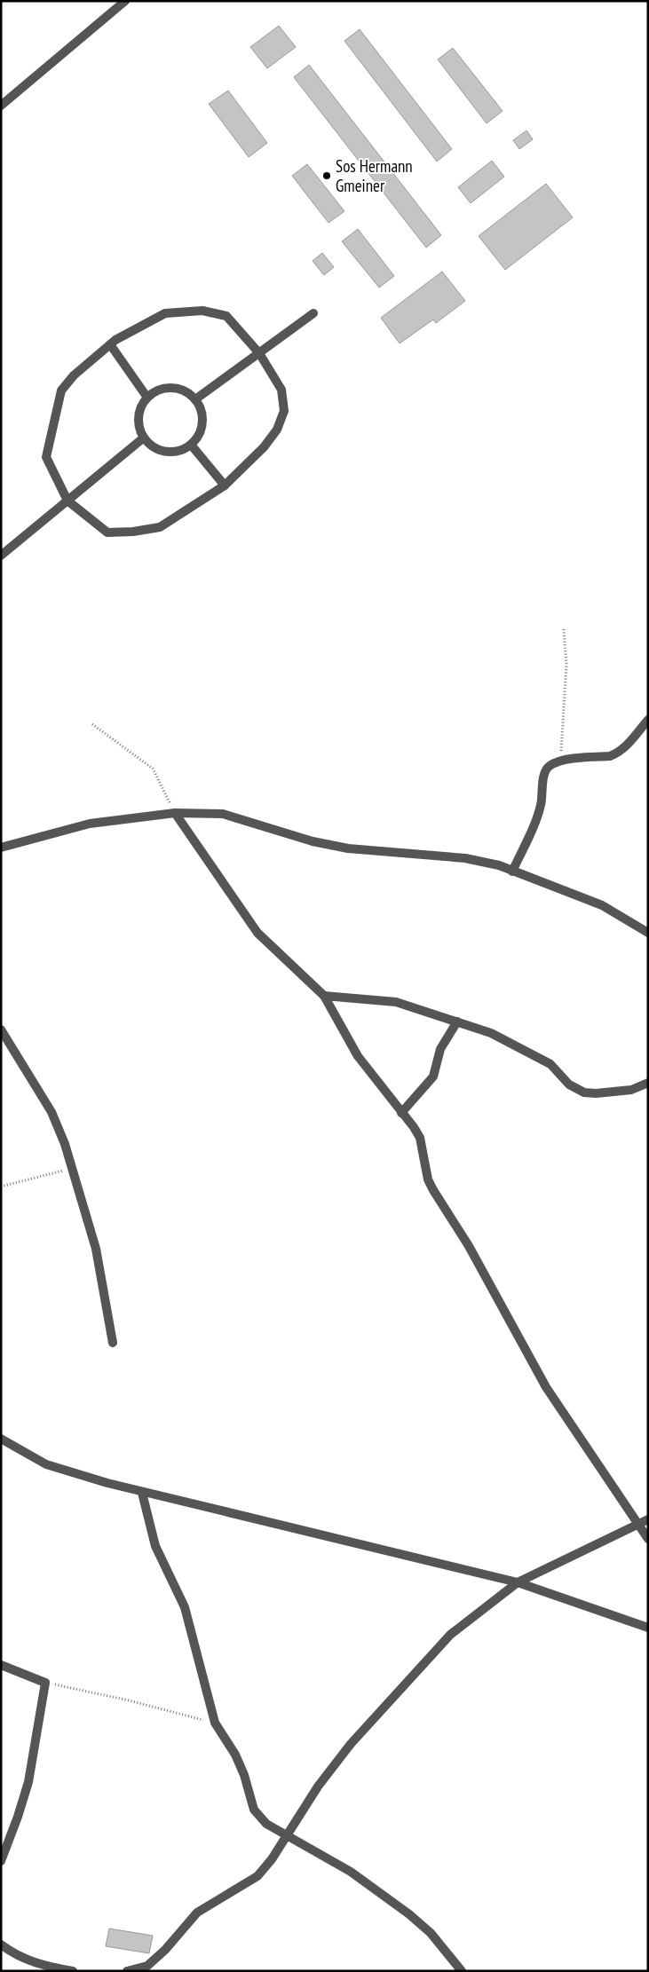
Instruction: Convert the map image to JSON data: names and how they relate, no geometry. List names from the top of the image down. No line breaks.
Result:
{"places":["Sos Hermann Gmeiner"]}
